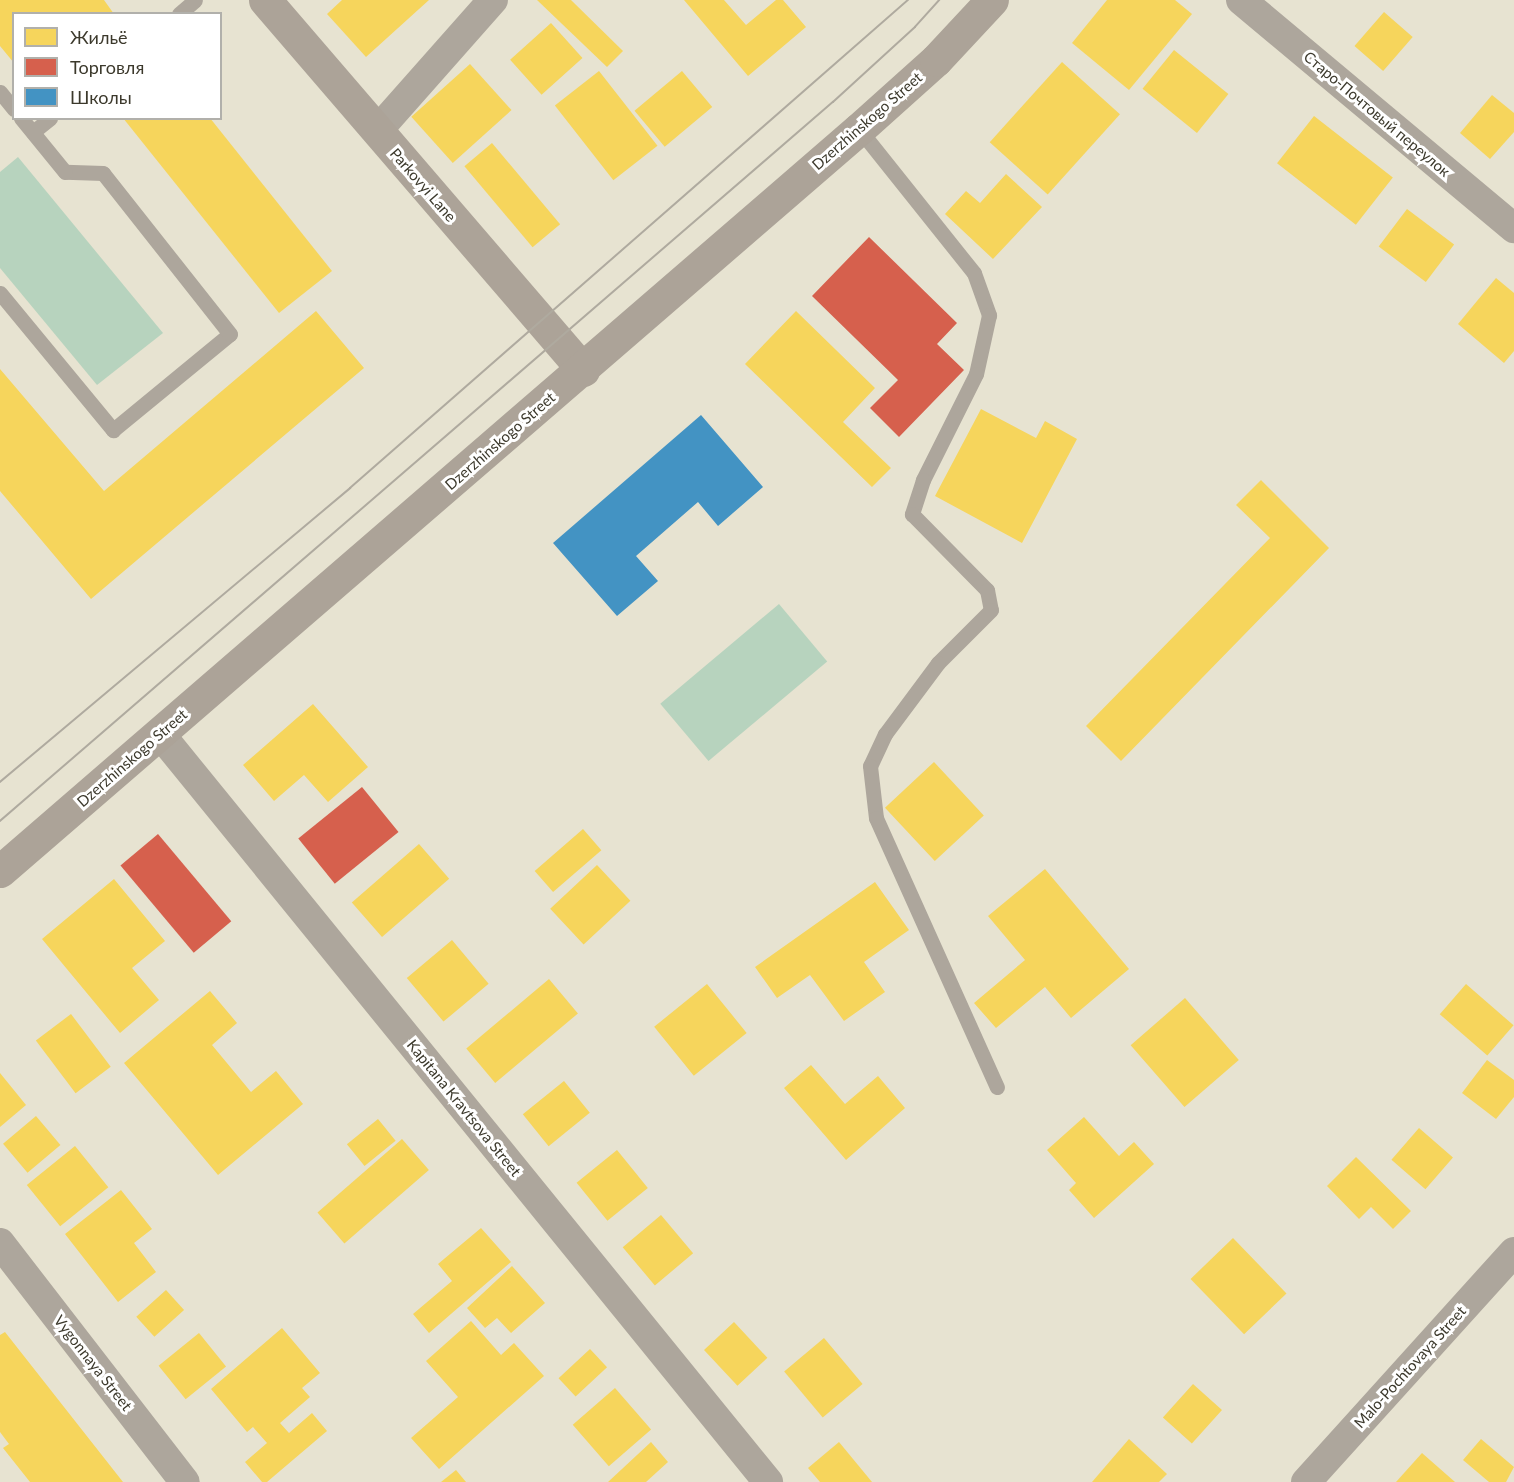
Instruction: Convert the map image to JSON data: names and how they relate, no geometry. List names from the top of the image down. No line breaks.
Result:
{"streets":{"main road":["Dzerzhinskogo Street","Parkovyi Lane"],"street":["Старо-Почтовый переулок","Kapitana Kravtsova Street","Vygonnaya Street","Malo-Pochtovaya Street"]},"crossings":[["Dzerzhinskogo Street","Parkovyi Lane"],["Dzerzhinskogo Street","Kapitana Kravtsova Street"]],"legend":["Жильё","Торговля","Школы"]}
